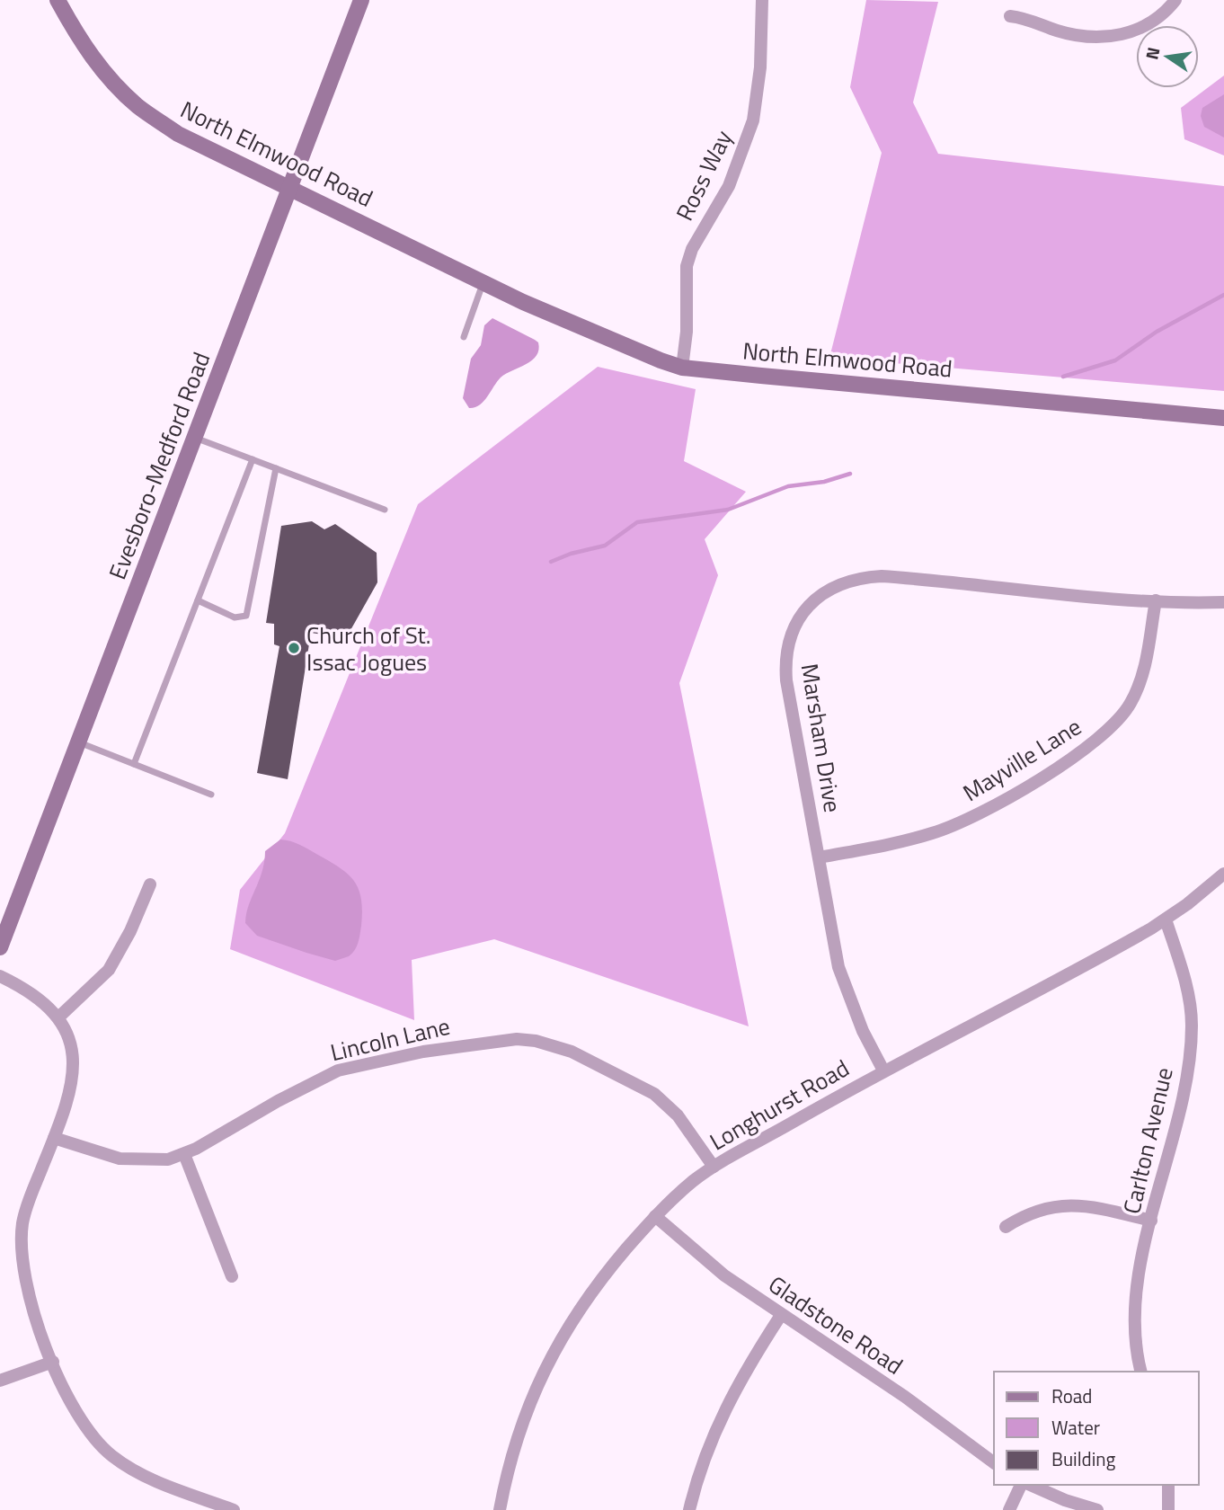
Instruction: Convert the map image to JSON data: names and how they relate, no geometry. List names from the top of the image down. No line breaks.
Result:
{"streets":{"main road":["North Elmwood Road","Evesboro-Medford Road"],"street":["Ross Way","Marsham Drive","Mayville Lane","Lincoln Lane","Longhurst Road","Carlton Avenue","Gladstone Road"]},"crossings":[["North Elmwood Road","Ross Way"],["North Elmwood Road","Evesboro-Medford Road"],["Marsham Drive","Mayville Lane"],["Marsham Drive","Longhurst Road"],["Lincoln Lane","Longhurst Road"],["Longhurst Road","Carlton Avenue"],["Longhurst Road","Gladstone Road"]],"places":["Church of St. Issac Jogues"],"legend":["Road","Water","Building"],"north":"left"}
